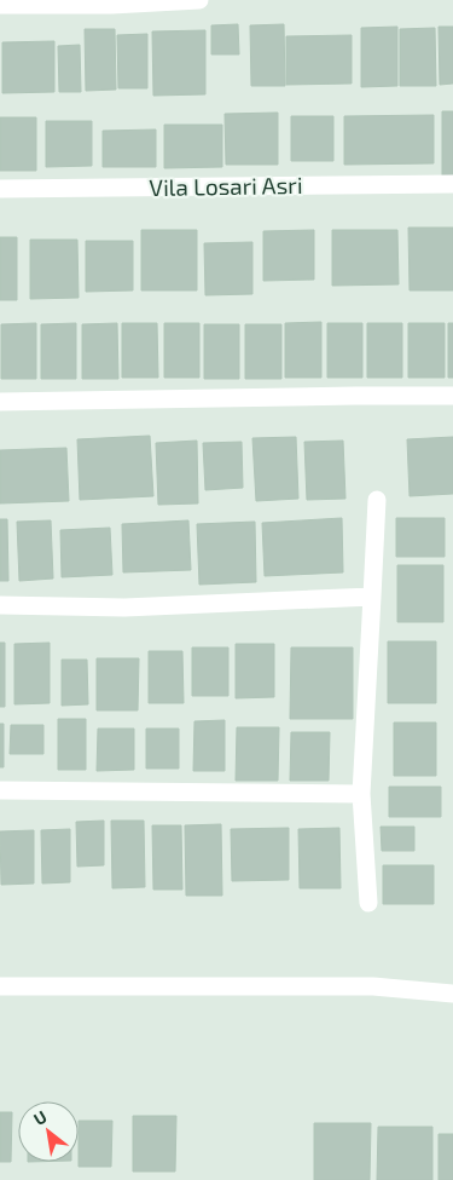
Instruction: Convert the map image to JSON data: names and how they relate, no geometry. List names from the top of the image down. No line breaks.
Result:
{"streets":{"street":["Vila Losari Asri"]},"north":"top left"}
